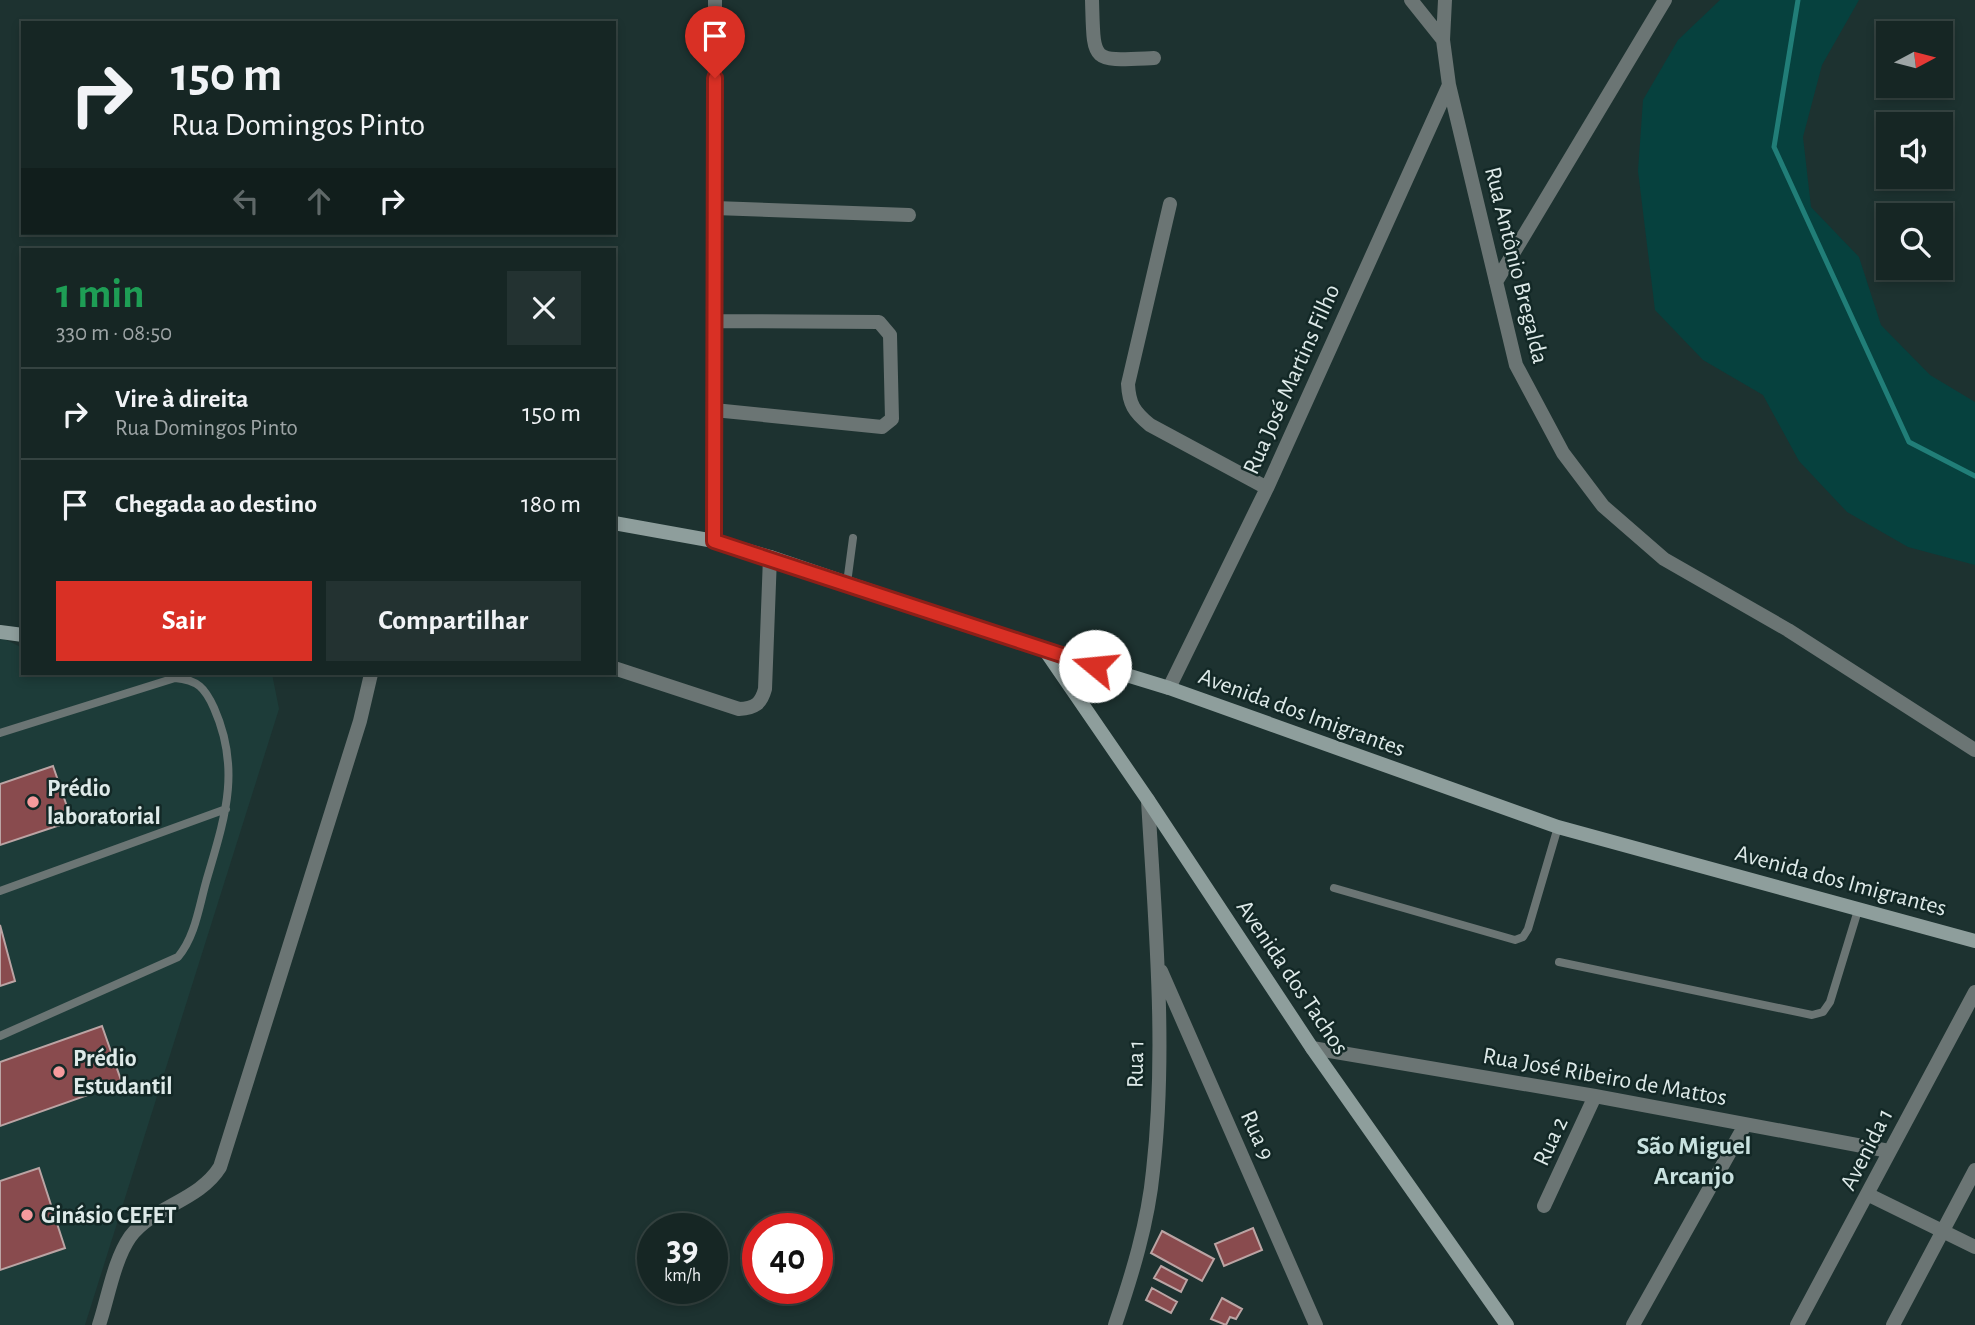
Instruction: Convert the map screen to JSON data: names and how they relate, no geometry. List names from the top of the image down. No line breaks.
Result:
{"streets":{"street":["Rua Antônio Bregalda","Rua José Martins Filho","Avenida dos Imigrantes","Avenida dos Tachos","Rua 1","Rua José Ribeiro de Mattos","Rua 9","Rua 2","Avenida 1"]},"crossings":[["Rua Antônio Bregalda","Rua José Martins Filho"],["Rua José Martins Filho","Avenida dos Imigrantes"],["Avenida dos Imigrantes","Avenida dos Tachos"],["Avenida dos Tachos","Rua 1"],["Avenida dos Tachos","Rua José Ribeiro de Mattos"],["Rua 1","Rua 9"],["Rua José Ribeiro de Mattos","Rua 2"],["Rua José Ribeiro de Mattos","Avenida 1"]],"districts":["São Miguel Arcanjo"],"places":["Prédio laboratorial","Prédio Estudantil","Ginásio CEFET"],"north":"right","page":{"turn":["150 m","Rua Domingos Pinto"],"heading":["1 min","330 m · 08:50"],"list":[{"name":"Vire à direita","note":"Rua Domingos Pinto","value":"150 m"},{"name":"Chegada ao destino","value":"180 m"}],"buttons":["Sair","Compartilhar"],"speed":"39 km/h","limit":"40"}}
